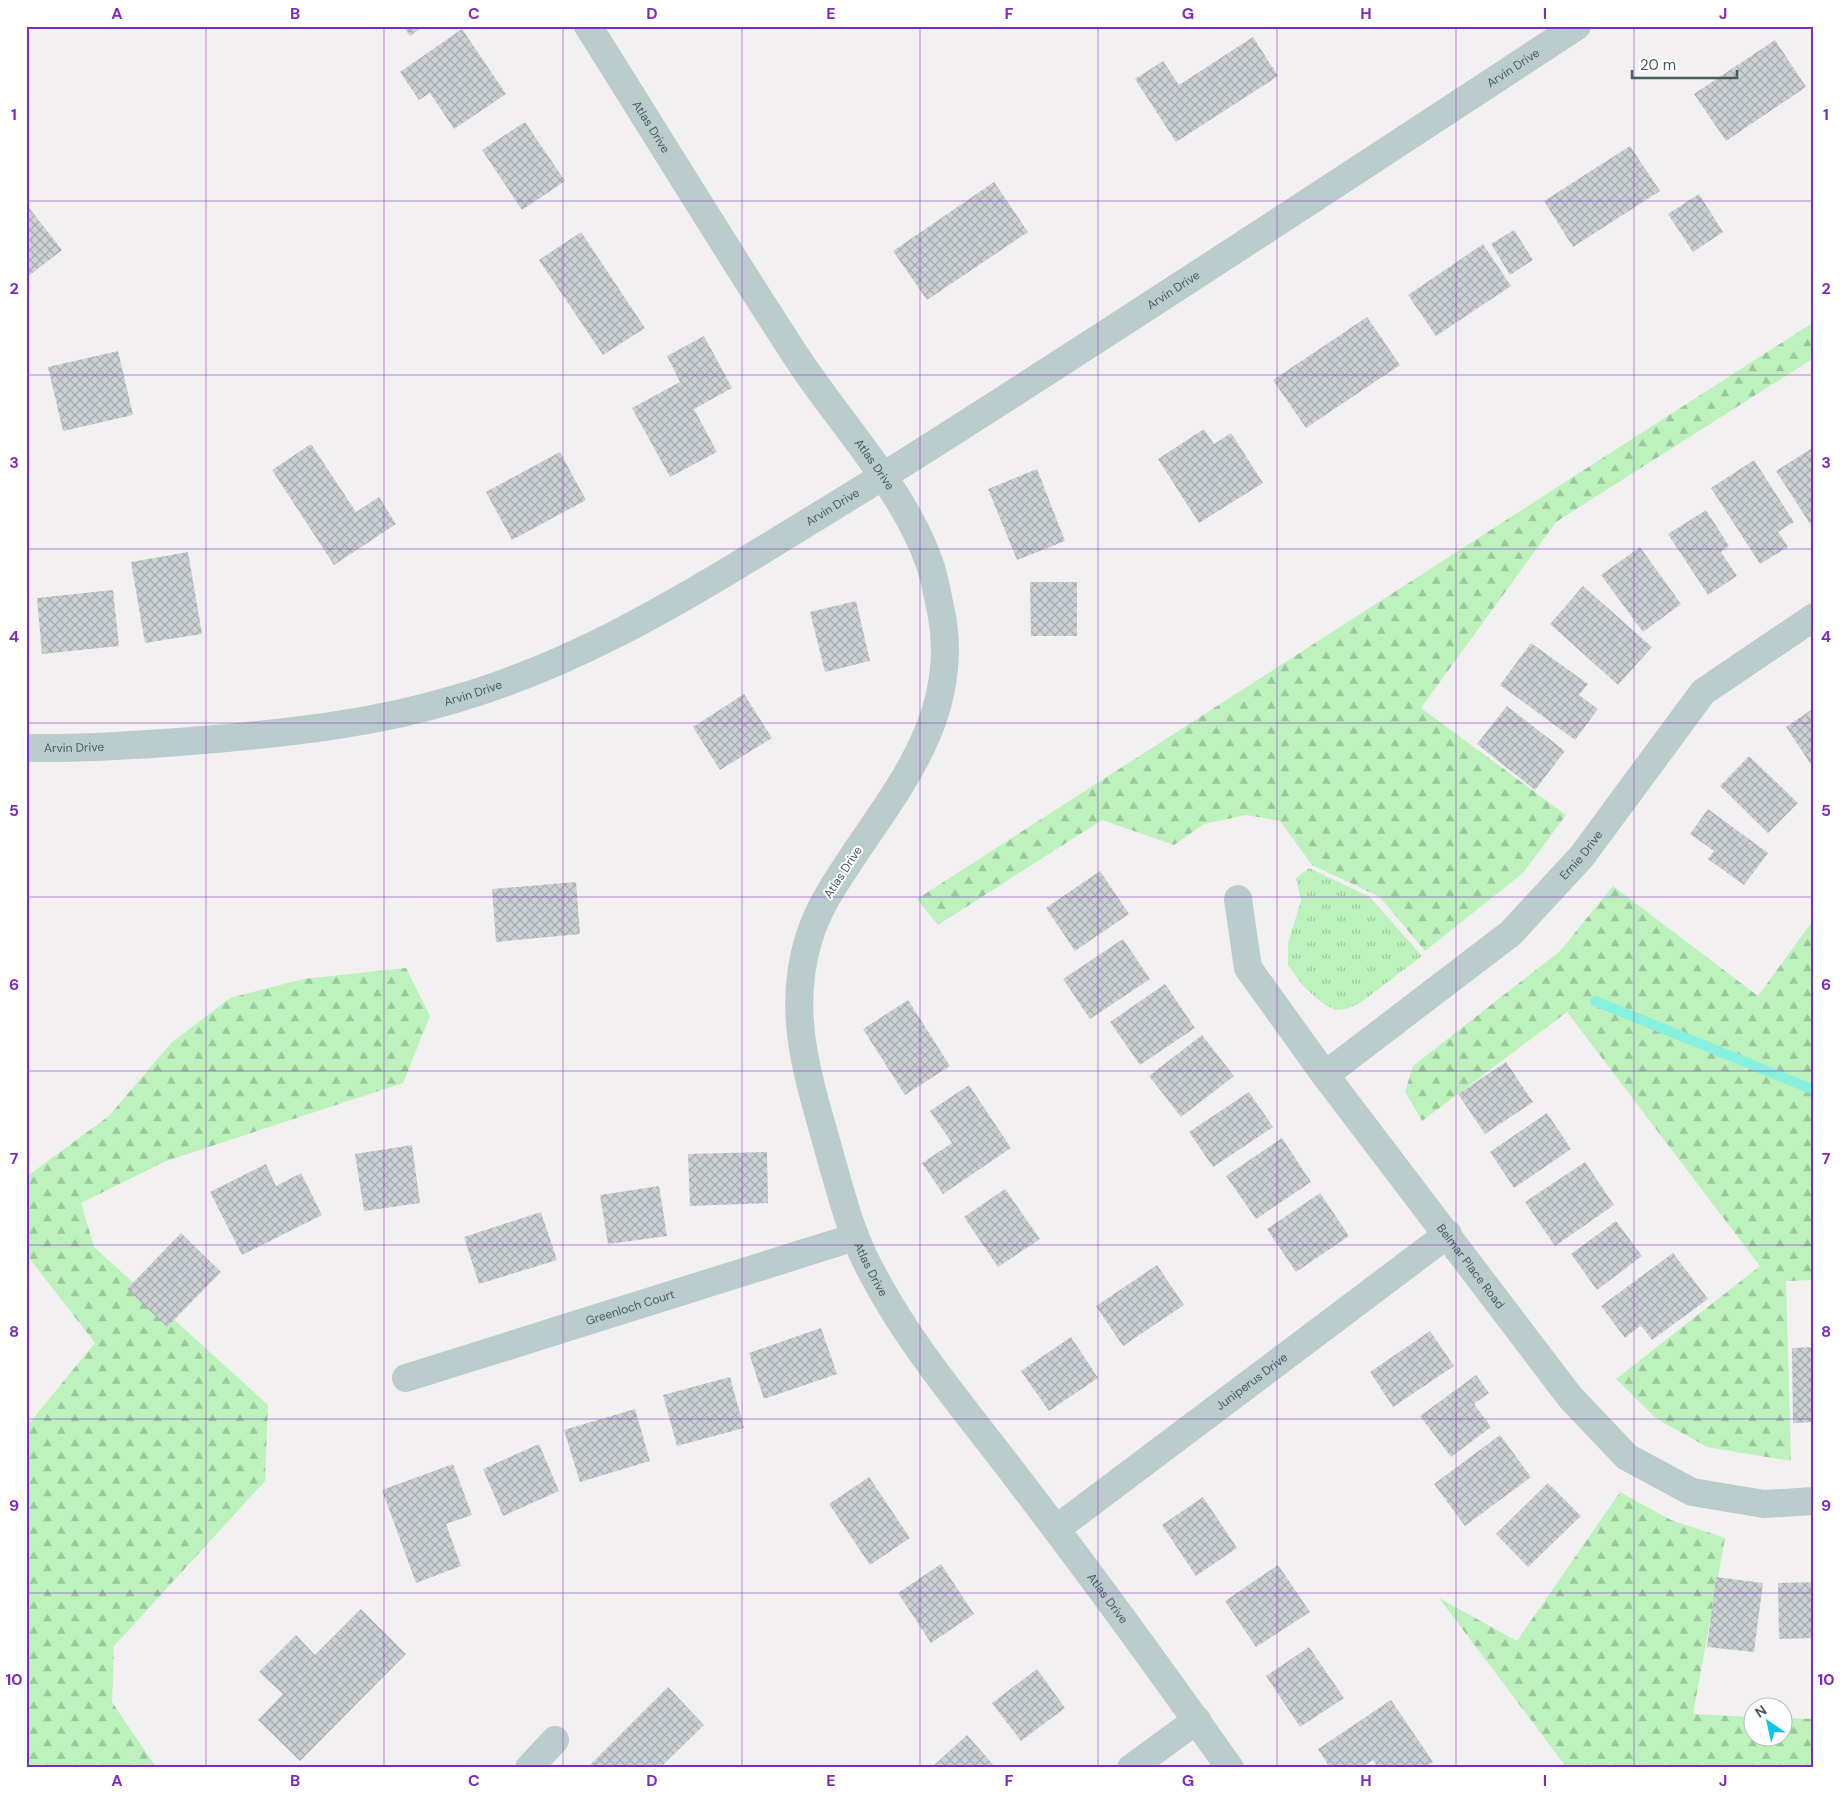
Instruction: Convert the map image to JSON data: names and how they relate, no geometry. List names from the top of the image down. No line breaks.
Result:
{"streets":{"street":["Arvin Drive","Atlas Drive","Ernie Drive","Belmar Place Road","Greenloch Court","Juniperus Drive"]},"crossings":[["Arvin Drive","Atlas Drive"],["Atlas Drive","Greenloch Court"],["Atlas Drive","Juniperus Drive"],["Ernie Drive","Belmar Place Road"],["Belmar Place Road","Juniperus Drive"]],"scale_bar":"20 m","north":"top left","grid":{"columns":["A","B","C","D","E","F","G","H","I","J"],"rows":["1","2","3","4","5","6","7","8","9","10"]}}
